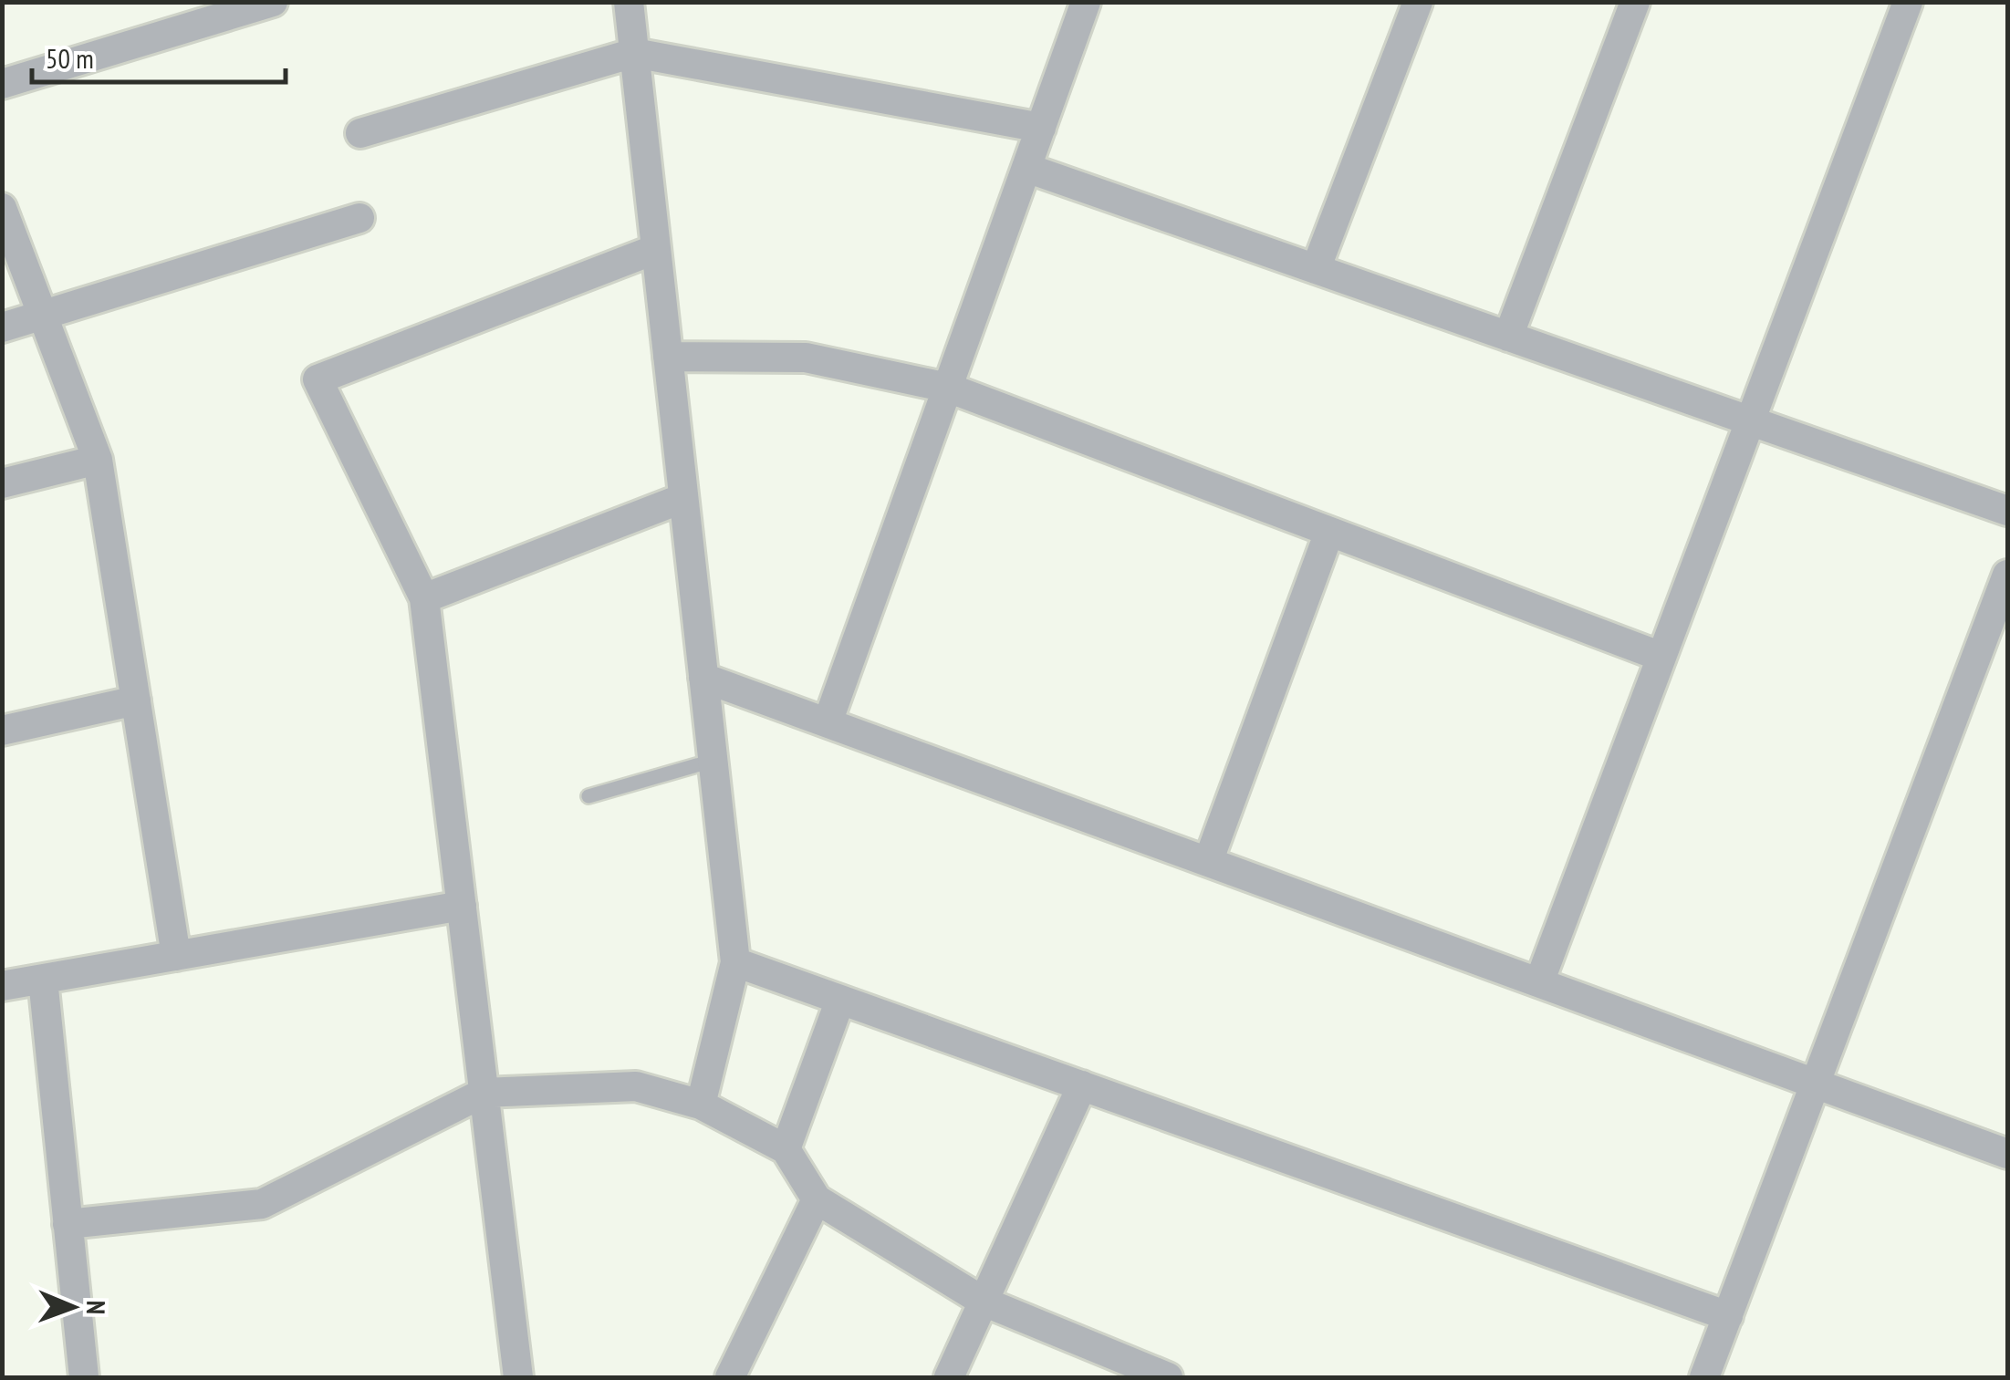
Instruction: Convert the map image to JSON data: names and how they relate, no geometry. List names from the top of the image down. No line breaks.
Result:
{"scale_bar":"50 m","north":"right"}
